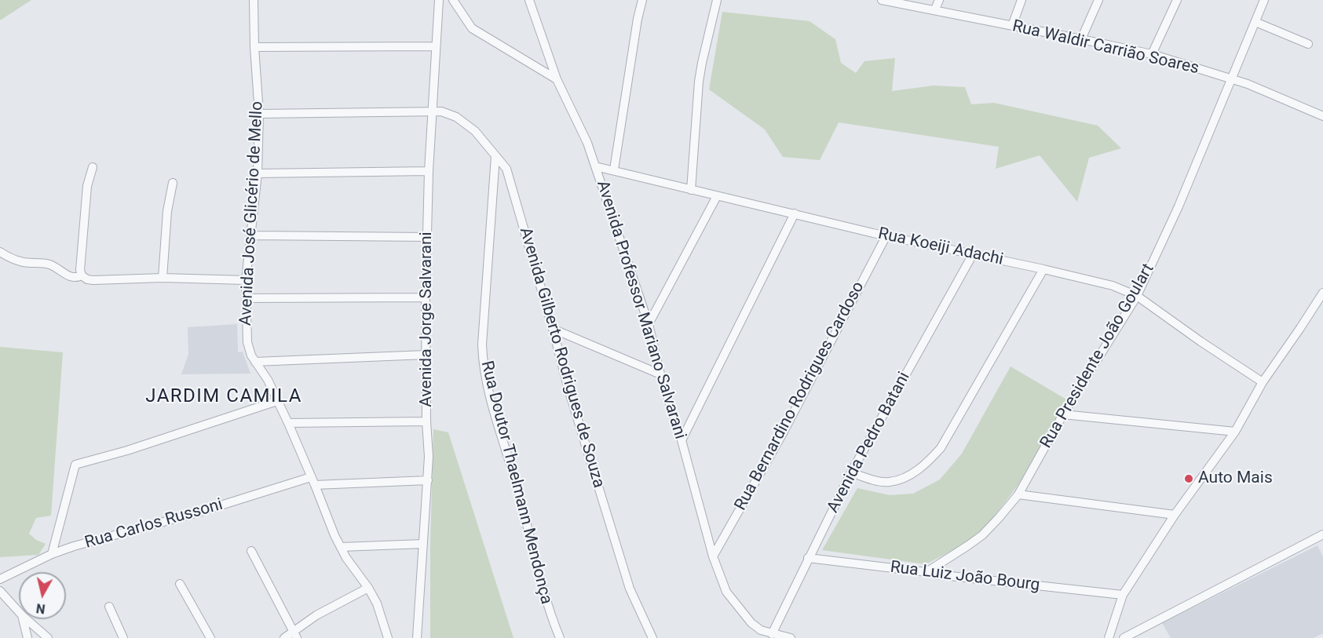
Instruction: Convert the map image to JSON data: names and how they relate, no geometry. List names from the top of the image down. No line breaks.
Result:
{"streets":{"street":["Rua Waldir Carrião Soares","Avenida José Glicério de Mello","Rua Koeiji Adachi","Avenida Professor Mariano Salvarani","Avenida Jorge Salvarani","Rua Presidente João Goulart","Avenida Gilberto Rodrigues de Souza","Rua Bernardino Rodrigues Cardoso","Avenida Pedro Batani","Rua Doutor Thaelmann Mendonça","Rua Carlos Russoni","Rua Luiz João Bourg"]},"crossings":[["Rua Waldir Carrião Soares","Rua Presidente João Goulart"],["Avenida José Glicério de Mello","Avenida Gilberto Rodrigues de Souza"],["Avenida José Glicério de Mello","Rua Carlos Russoni"],["Rua Koeiji Adachi","Avenida Professor Mariano Salvarani"],["Rua Koeiji Adachi","Rua Presidente João Goulart"],["Rua Koeiji Adachi","Rua Bernardino Rodrigues Cardoso"],["Rua Koeiji Adachi","Avenida Pedro Batani"],["Avenida Professor Mariano Salvarani","Rua Bernardino Rodrigues Cardoso"],["Avenida Professor Mariano Salvarani","Avenida Pedro Batani"],["Avenida Jorge Salvarani","Avenida Gilberto Rodrigues de Souza"],["Avenida Jorge Salvarani","Rua Carlos Russoni"],["Rua Presidente João Goulart","Rua Luiz João Bourg"],["Avenida Gilberto Rodrigues de Souza","Rua Doutor Thaelmann Mendonça"],["Avenida Pedro Batani","Rua Luiz João Bourg"]],"districts":["JARDIM CAMILA"],"places":["Auto Mais"],"north":"bottom"}
